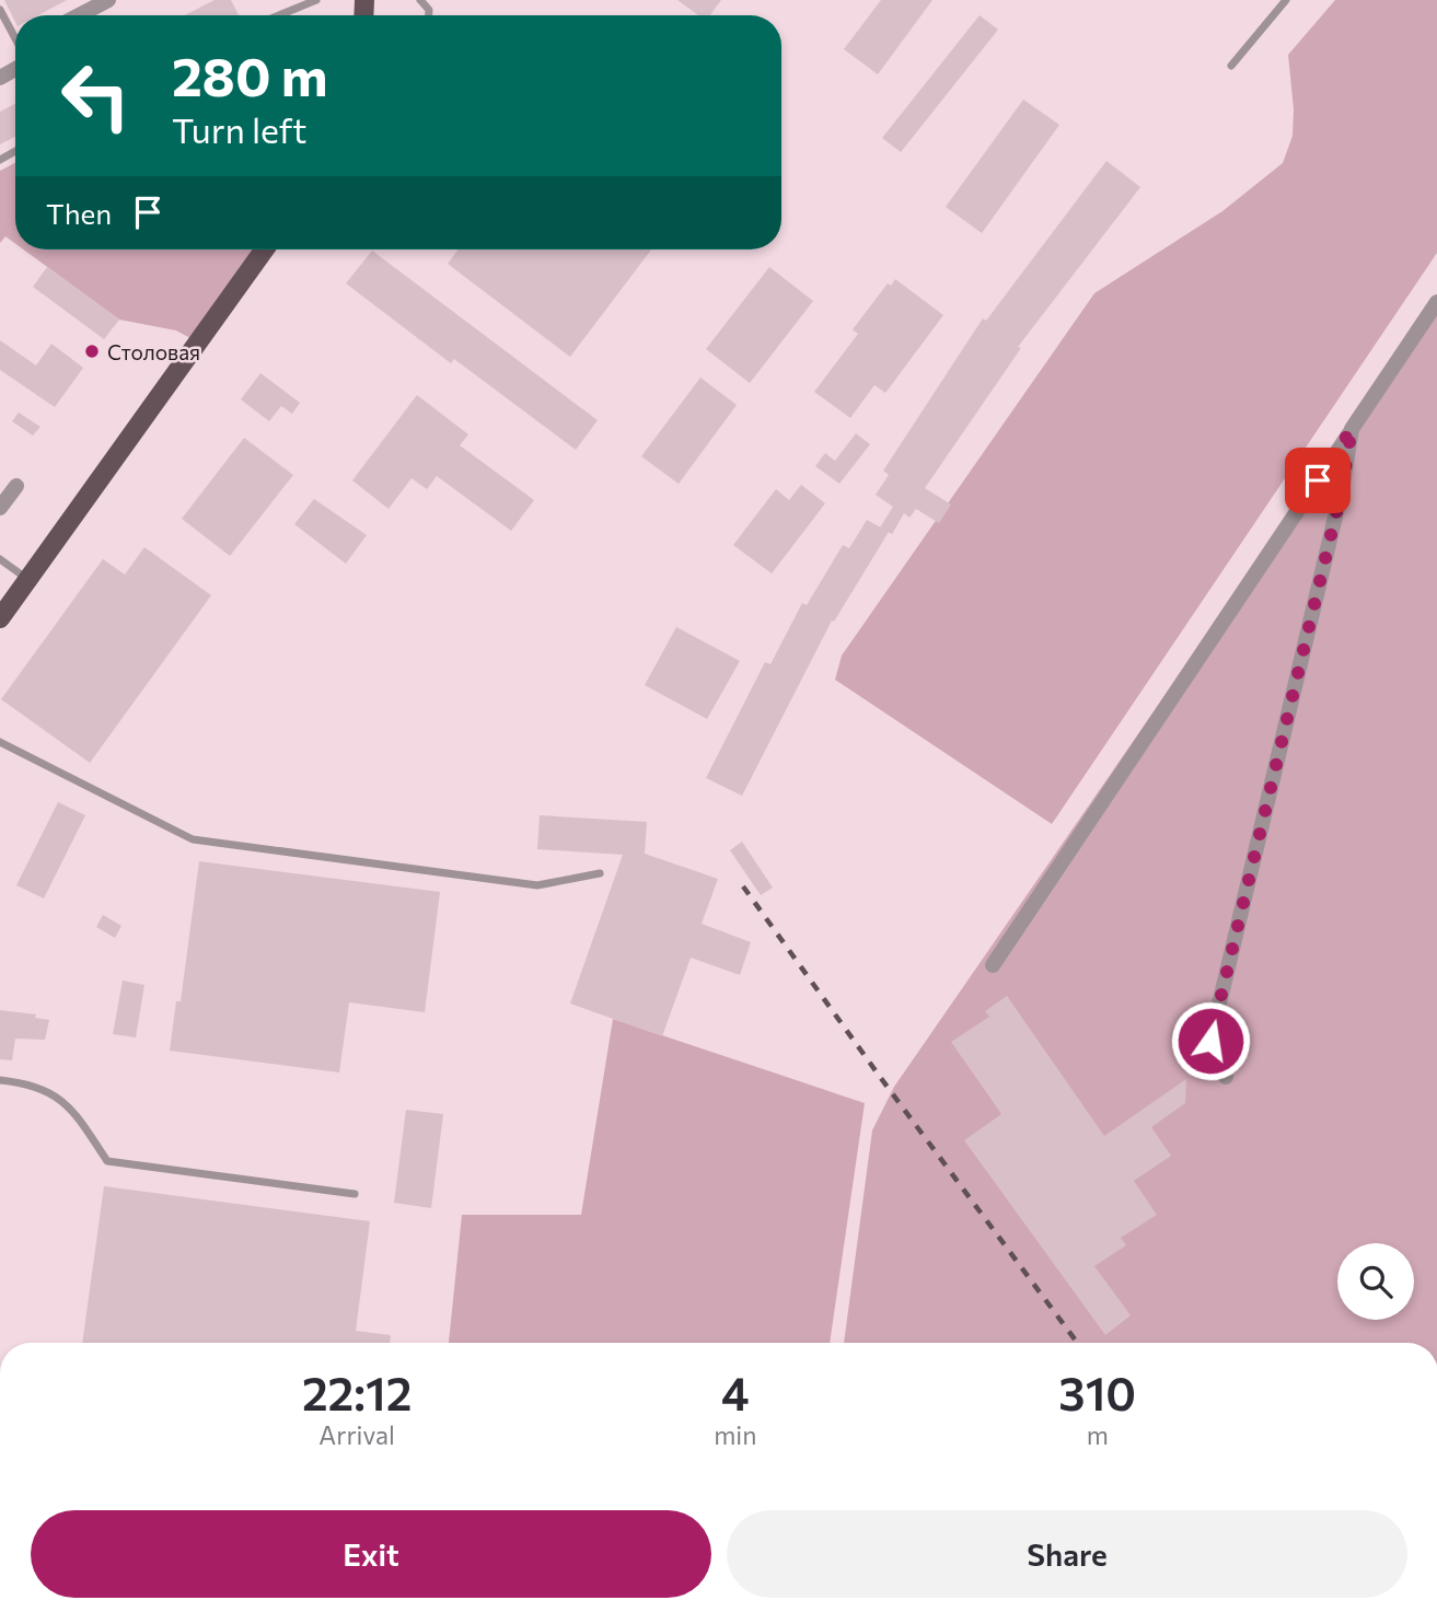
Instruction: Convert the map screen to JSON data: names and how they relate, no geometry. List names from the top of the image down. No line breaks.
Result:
{"places":["Столовая"],"page":{"turn":["280 m","Turn left"],"then":"Then","eta":["22:12","Arrival","4","min","310","m"],"buttons":["Exit","Share"]}}
